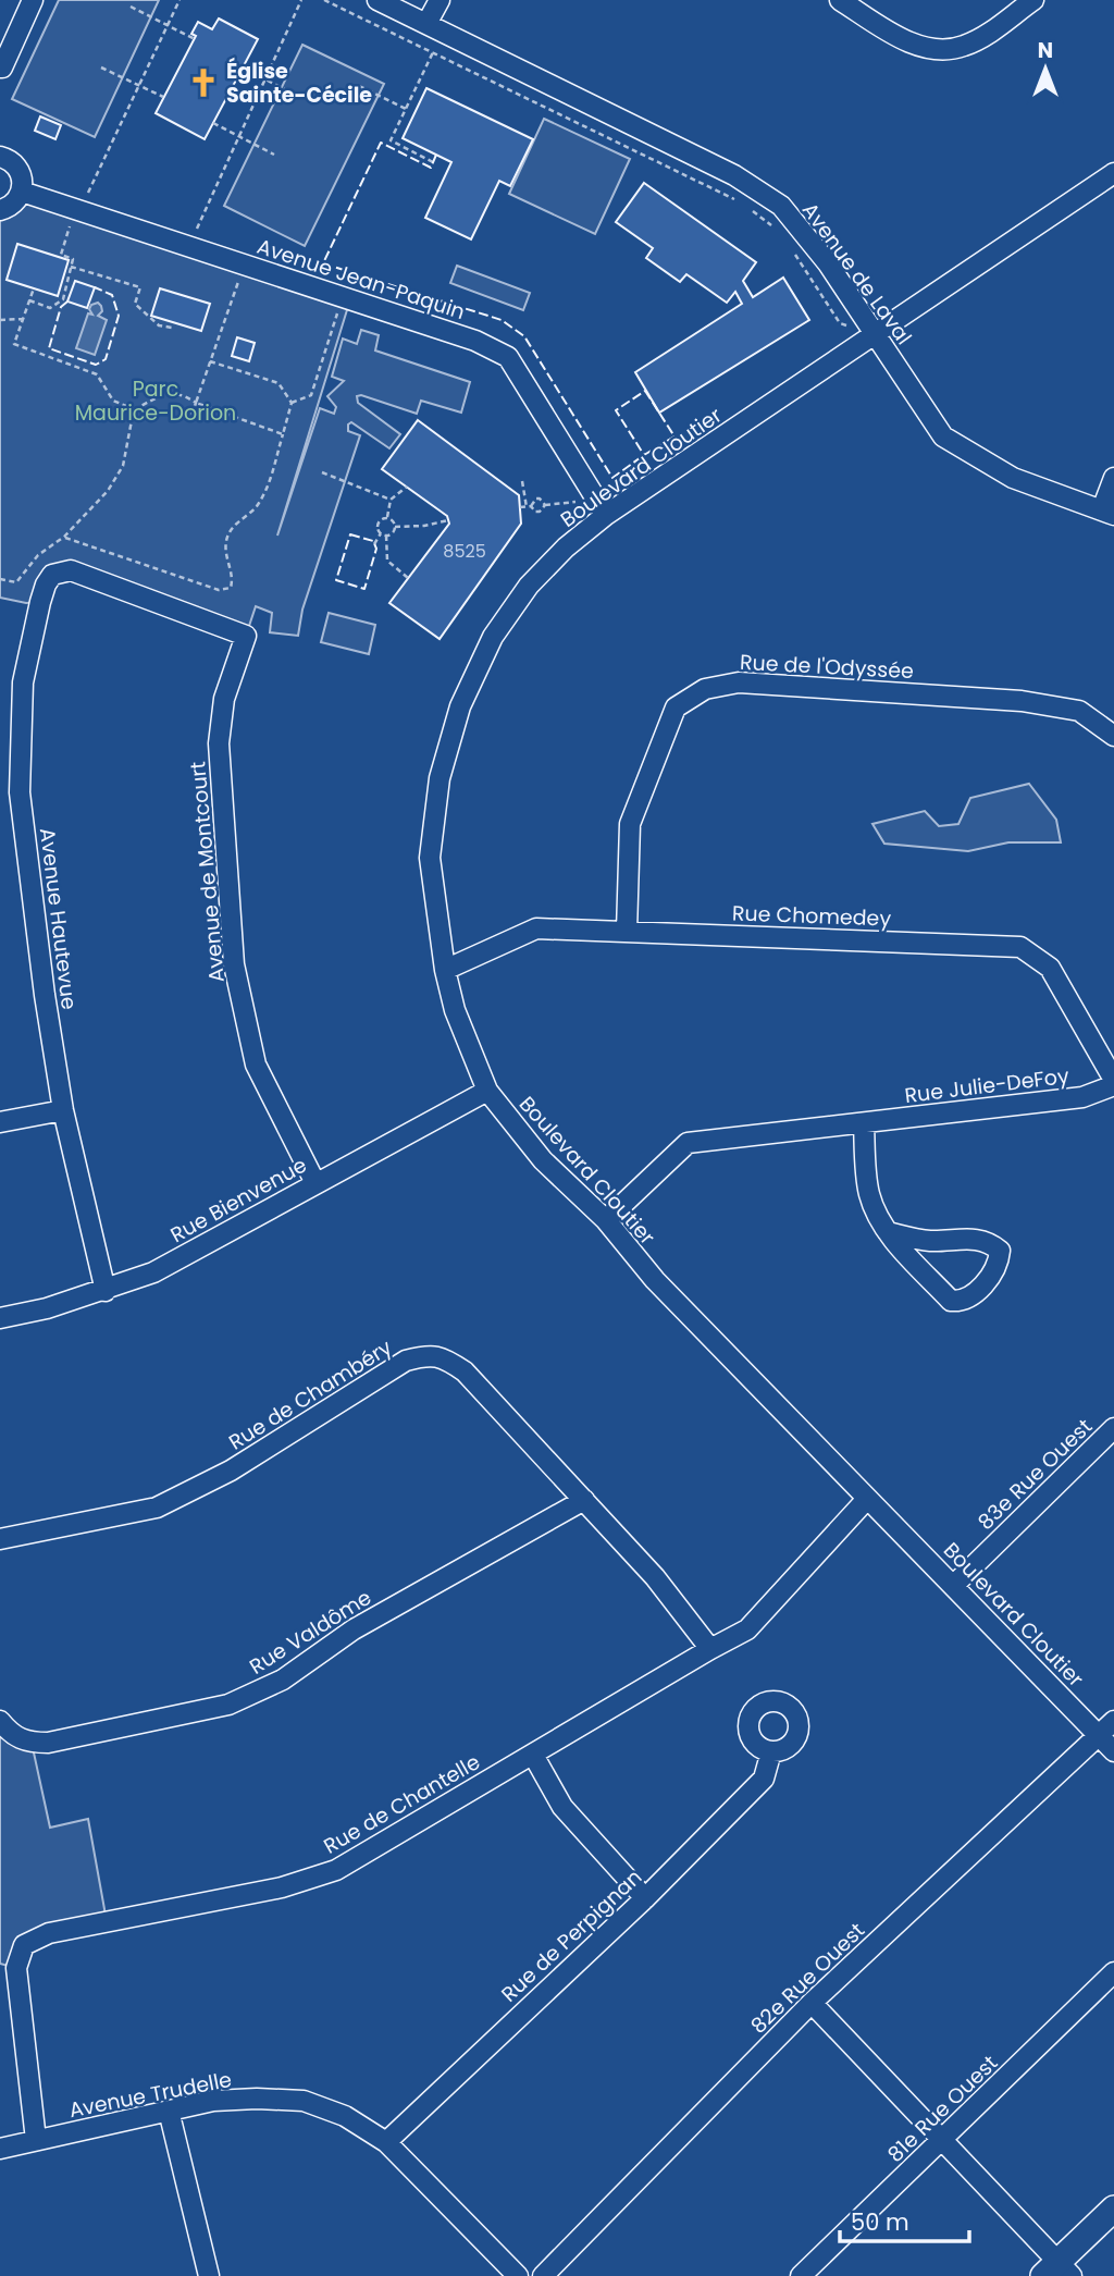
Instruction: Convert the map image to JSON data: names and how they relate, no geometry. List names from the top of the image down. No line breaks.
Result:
{"streets":{"street":["Avenue de Laval","Avenue Jean-Paquin","Boulevard Cloutier","Rue de l'Odyssée","Avenue de Montcourt","Rue Chomedey","Avenue Hautevue","Rue Julie-DeFoy","Rue Bienvenue","Rue de Chambéry","83e Rue Ouest","Rue Valdôme","Rue de Chantelle","Rue de Perpignan","82e Rue Ouest","Avenue Trudelle","81e Rue Ouest"]},"crossings":[["Avenue de Laval","Boulevard Cloutier"],["Avenue Jean-Paquin","Boulevard Cloutier"],["Boulevard Cloutier","Rue Chomedey"],["Boulevard Cloutier","Rue Julie-DeFoy"],["Boulevard Cloutier","Rue Bienvenue"],["Boulevard Cloutier","83e Rue Ouest"],["Boulevard Cloutier","Rue de Chantelle"],["Boulevard Cloutier","82e Rue Ouest"],["Rue de l'Odyssée","Rue Chomedey"],["Avenue de Montcourt","Avenue Hautevue"],["Avenue de Montcourt","Rue Bienvenue"],["Rue Chomedey","Rue Julie-DeFoy"],["Avenue Hautevue","Rue Bienvenue"],["Rue de Chambéry","Rue Valdôme"],["Rue de Chambéry","Rue de Chantelle"],["Rue de Chantelle","Avenue Trudelle"],["Rue de Perpignan","Avenue Trudelle"]],"parks":["Parc Maurice-Dorion"],"places":{"church":["Église Sainte-Cécile"]},"house_numbers":["8525"],"scale_bar":"50 m","north":"top"}
